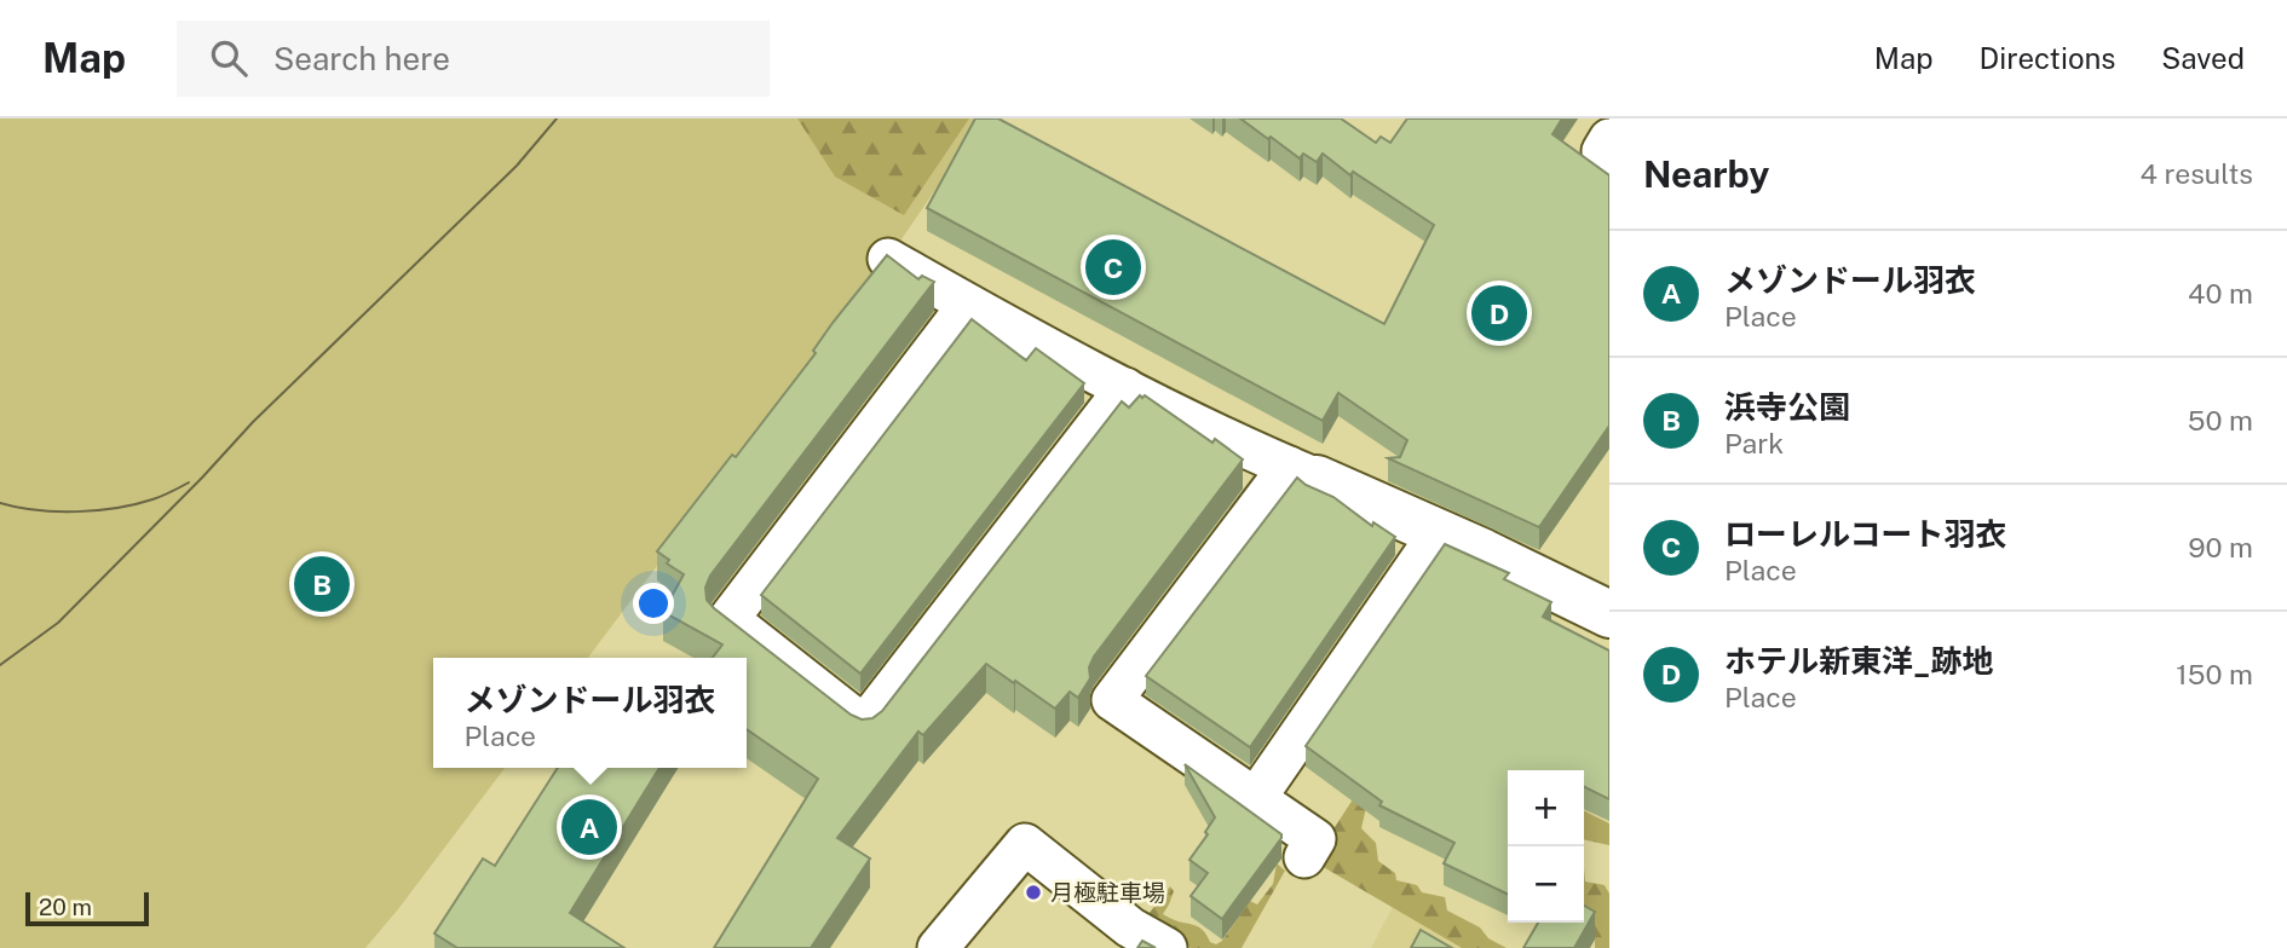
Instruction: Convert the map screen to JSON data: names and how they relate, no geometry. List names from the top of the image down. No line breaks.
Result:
{"places":["月極駐車場"],"scale_bar":"20 m","page":{"header":"Map","search":"Search here","nav":["Map","Directions","Saved"],"heading":["Nearby","4 results"],"list":[{"mark":"A","name":"メゾンドール羽衣","note":"Place","value":"40 m"},{"mark":"B","name":"浜寺公園","note":"Park","value":"50 m"},{"mark":"C","name":"ローレルコート羽衣","note":"Place","value":"90 m"},{"mark":"D","name":"ホテル新東洋_跡地","note":"Place","value":"150 m"}],"pins":["C","D","B","A"],"popup":["メゾンドール羽衣","Place"],"map_buttons":["+","−"],"scale":"20 m"}}
